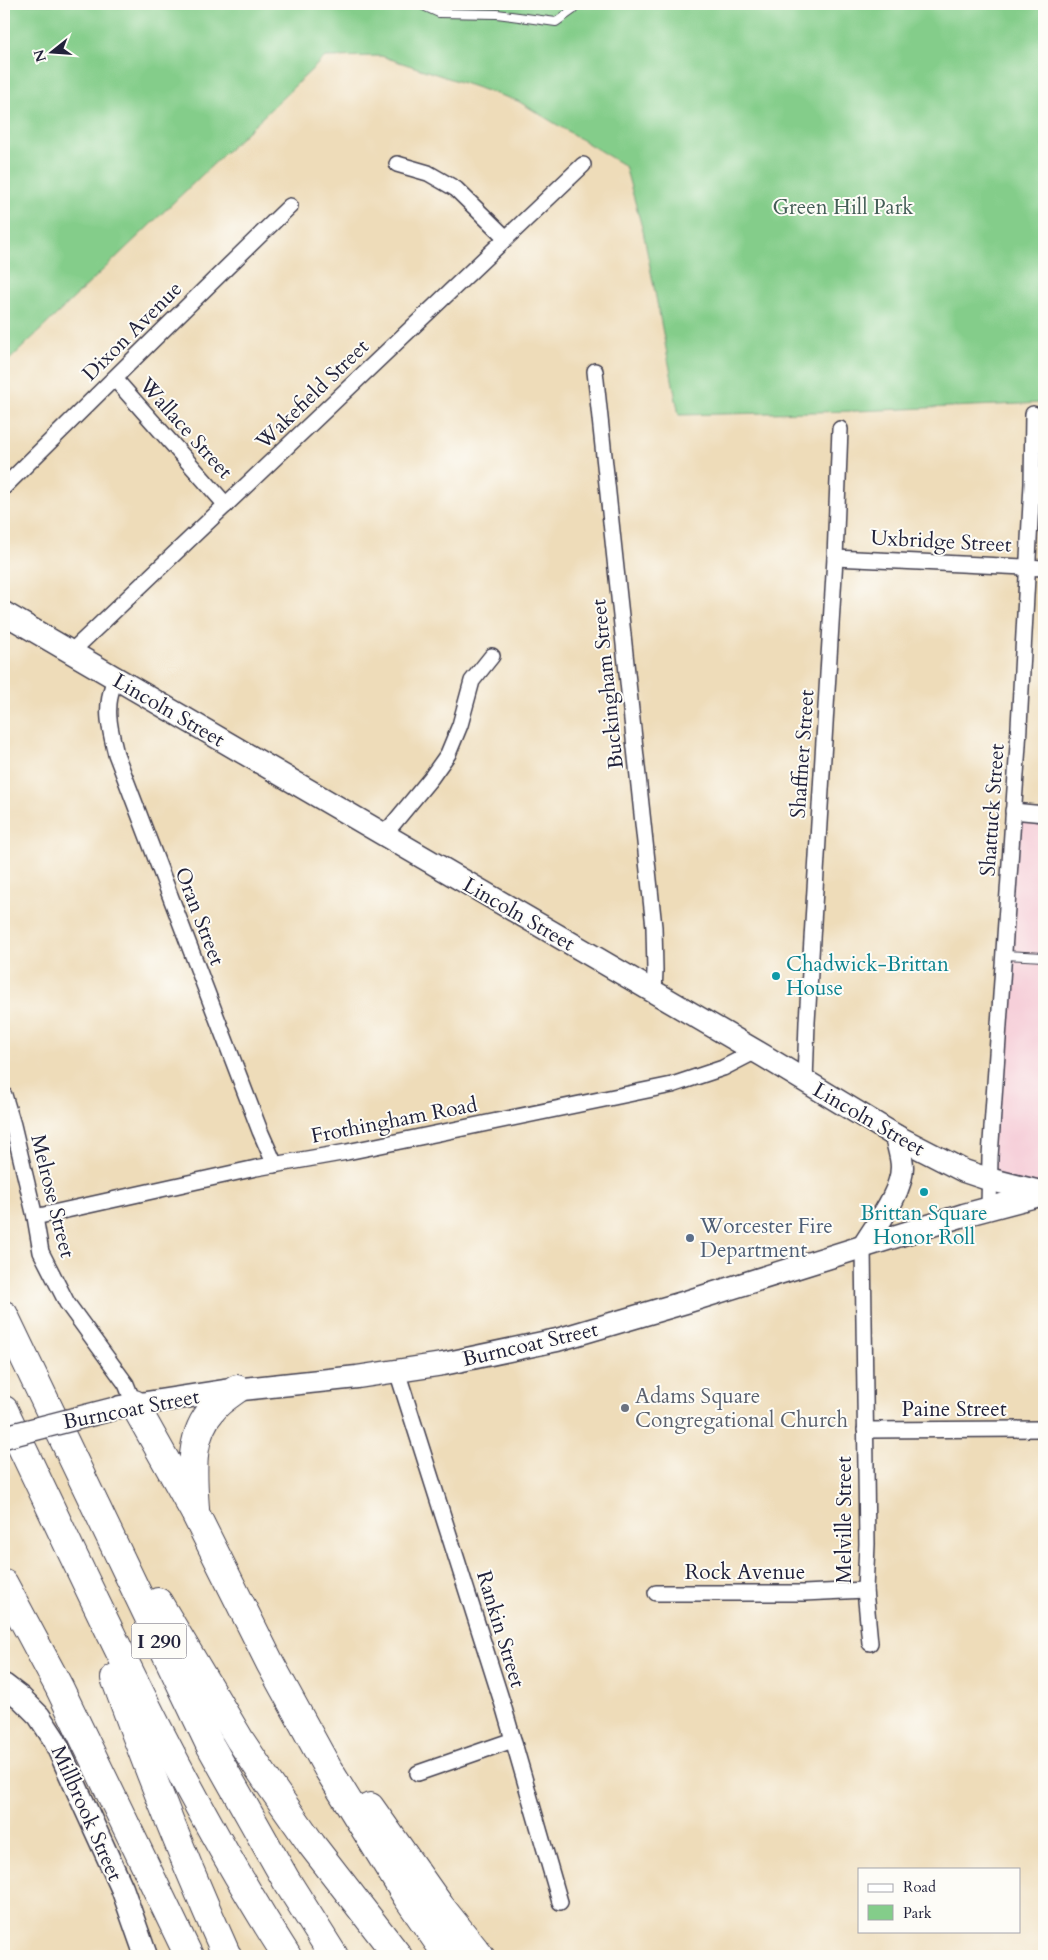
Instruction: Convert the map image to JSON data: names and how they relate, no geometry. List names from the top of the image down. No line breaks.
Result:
{"streets":{"highway":["I 290"],"main road":["Lincoln Street","Burncoat Street","Millbrook Street"],"street":["Dixon Avenue","Wakefield Street","Wallace Street","Uxbridge Street","Buckingham Street","Shaffner Street","Shattuck Street","Oran Street","Frothingham Road","Melrose Street","Paine Street","Melville Street","Rock Avenue","Rankin Street"]},"crossings":[["Dixon Avenue","Wallace Street"],["Wakefield Street","Wallace Street"],["Wakefield Street","Lincoln Street"],["Uxbridge Street","Shaffner Street"],["Uxbridge Street","Shattuck Street"],["Buckingham Street","Lincoln Street"],["Lincoln Street","Shaffner Street"],["Lincoln Street","Shattuck Street"],["Lincoln Street","Oran Street"],["Lincoln Street","Frothingham Road"],["Lincoln Street","Burncoat Street"],["Shattuck Street","Burncoat Street"],["Oran Street","Frothingham Road"],["Frothingham Road","Melrose Street"],["Melrose Street","Burncoat Street"],["Burncoat Street","Melville Street"],["Burncoat Street","Rankin Street"],["Paine Street","Melville Street"],["Melville Street","Rock Avenue"]],"parks":["Green Hill Park"],"places":["Chadwick-Brittan House","Brittan Square Honor Roll","Worcester Fire Department","Adams Square Congregational Church"],"legend":["Road","Park"],"north":"left"}
